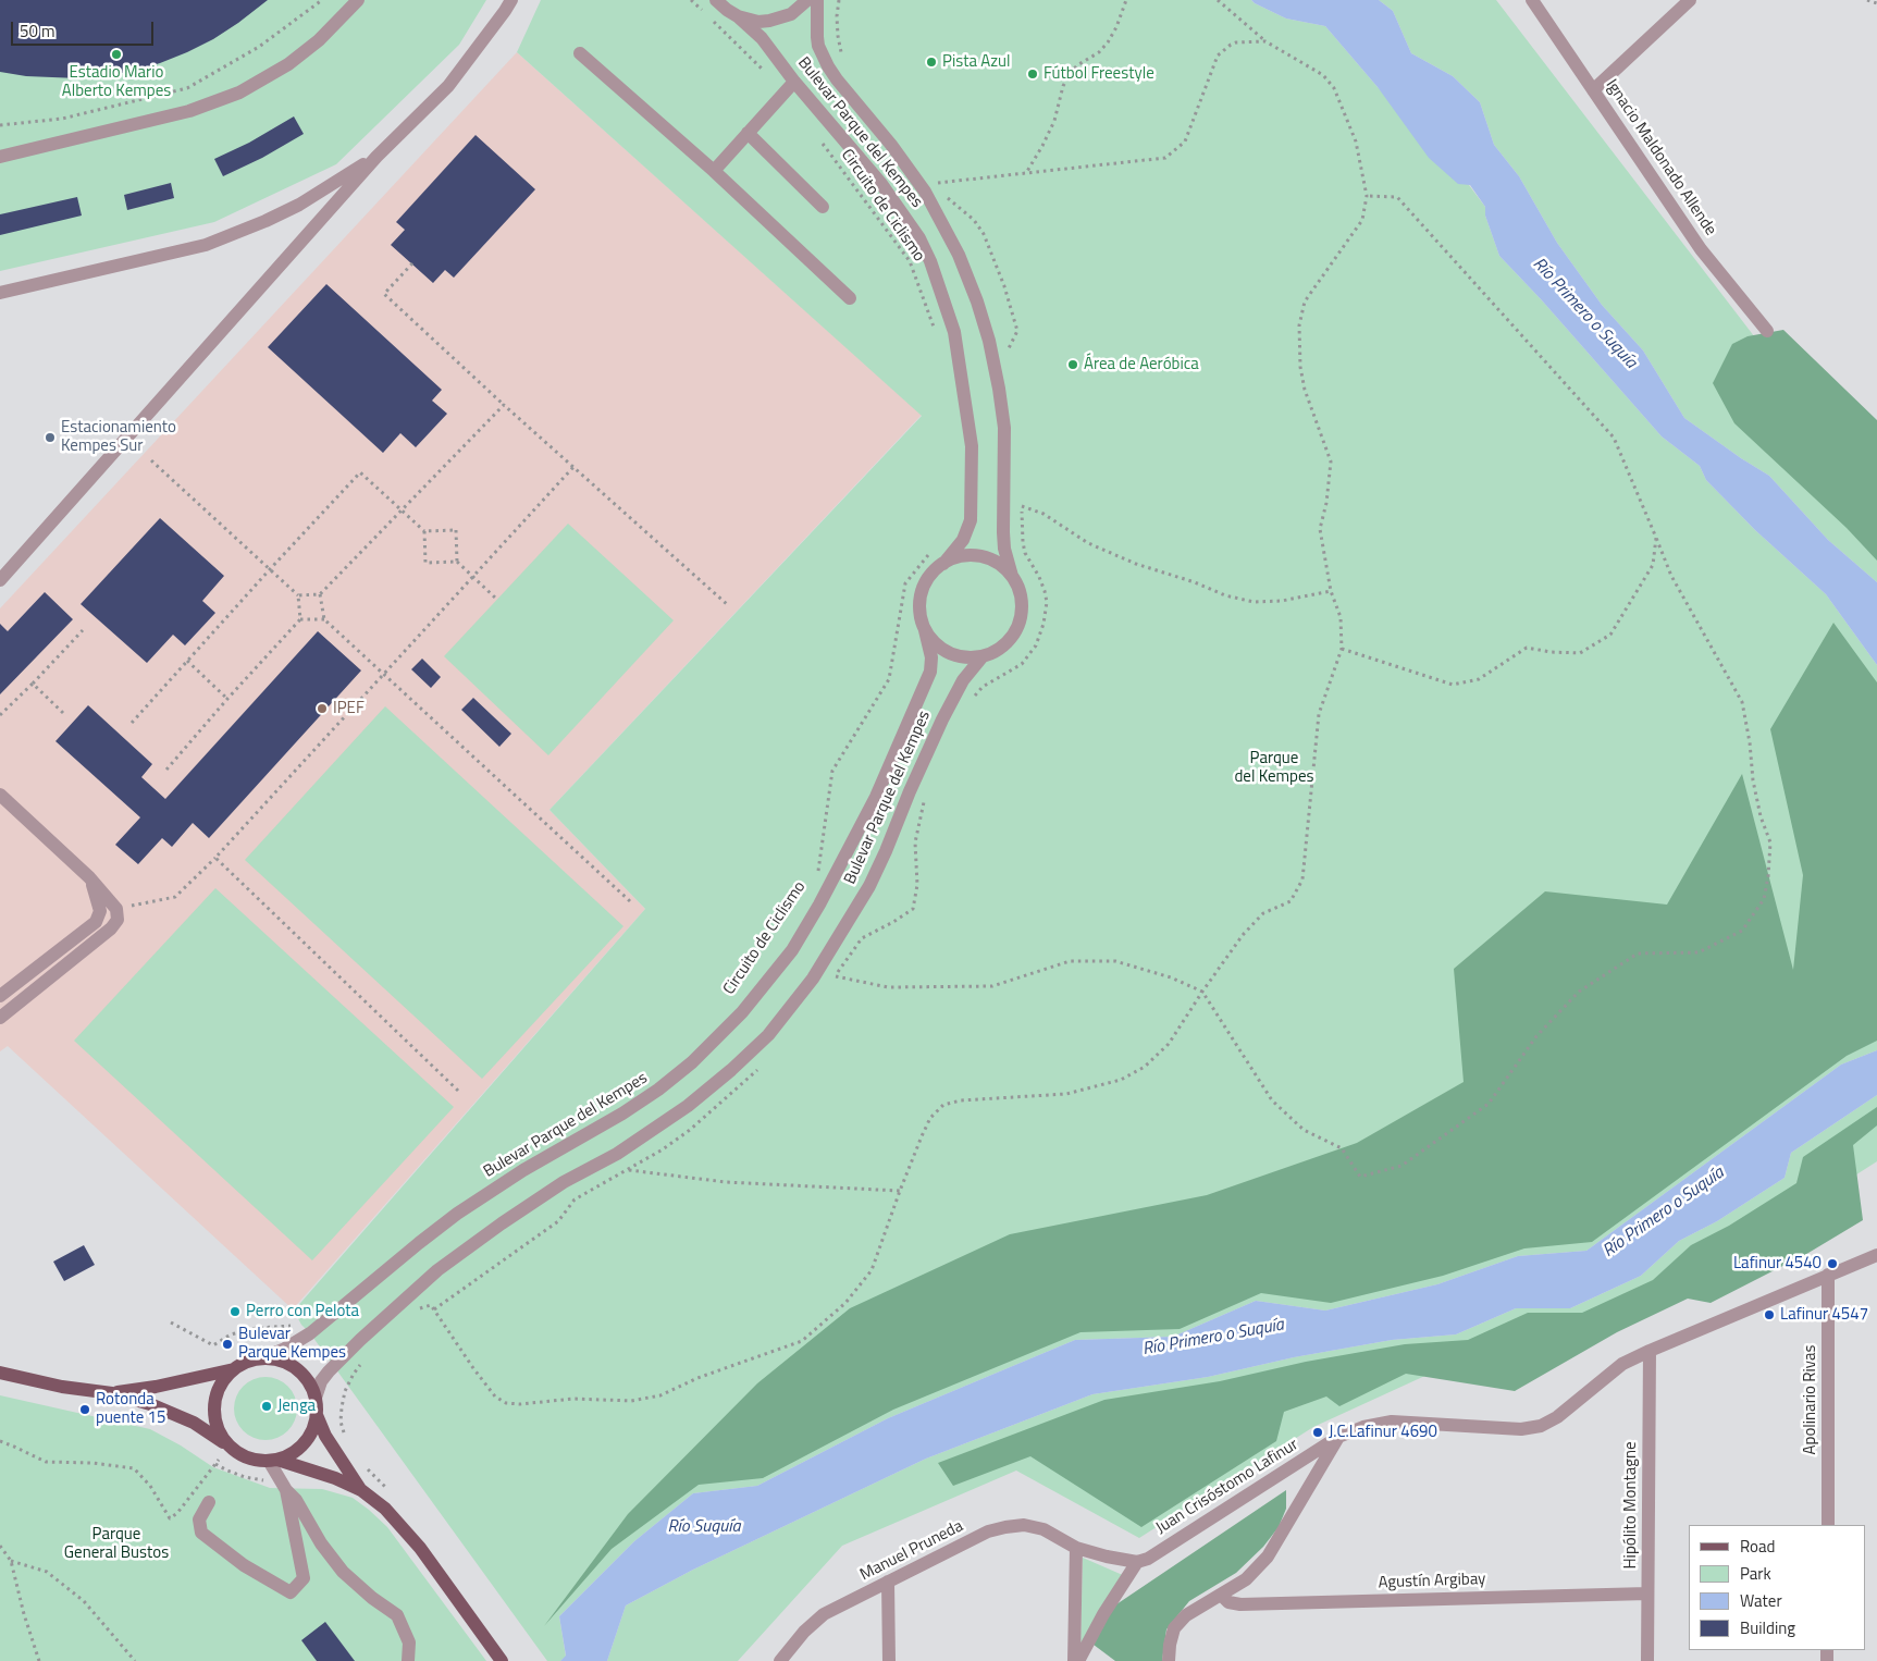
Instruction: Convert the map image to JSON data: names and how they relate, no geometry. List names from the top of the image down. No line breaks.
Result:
{"streets":{"street":["Bulevar Parque del Kempes","Ignacio Maldonado Allende","Apolinario Rivas","Juan Crisóstomo Lafinur","Hipólito Montagne","Manuel Pruneda","Agustín Argibay"],"path":["Circuito de Ciclismo"]},"crossings":[["Apolinario Rivas","Juan Crisóstomo Lafinur"],["Juan Crisóstomo Lafinur","Hipólito Montagne"],["Juan Crisóstomo Lafinur","Manuel Pruneda"],["Hipólito Montagne","Agustín Argibay"]],"water":["Río Primero o Suquía","Río Suquía"],"parks":["Parque del Kempes","Parque General Bustos"],"places":["Estadio Mario Alberto Kempes","Pista Azul","Fútbol Freestyle","Área de Aeróbica","Estacionamiento Kempes Sur","IPEF","Lafinur 4540","Perro con Pelota","Lafinur 4547","Bulevar Parque Kempes","Jenga","Rotonda puente 15","J.C.Lafinur 4690"],"legend":["Road","Park","Water","Building"],"scale_bar":"50 m"}
